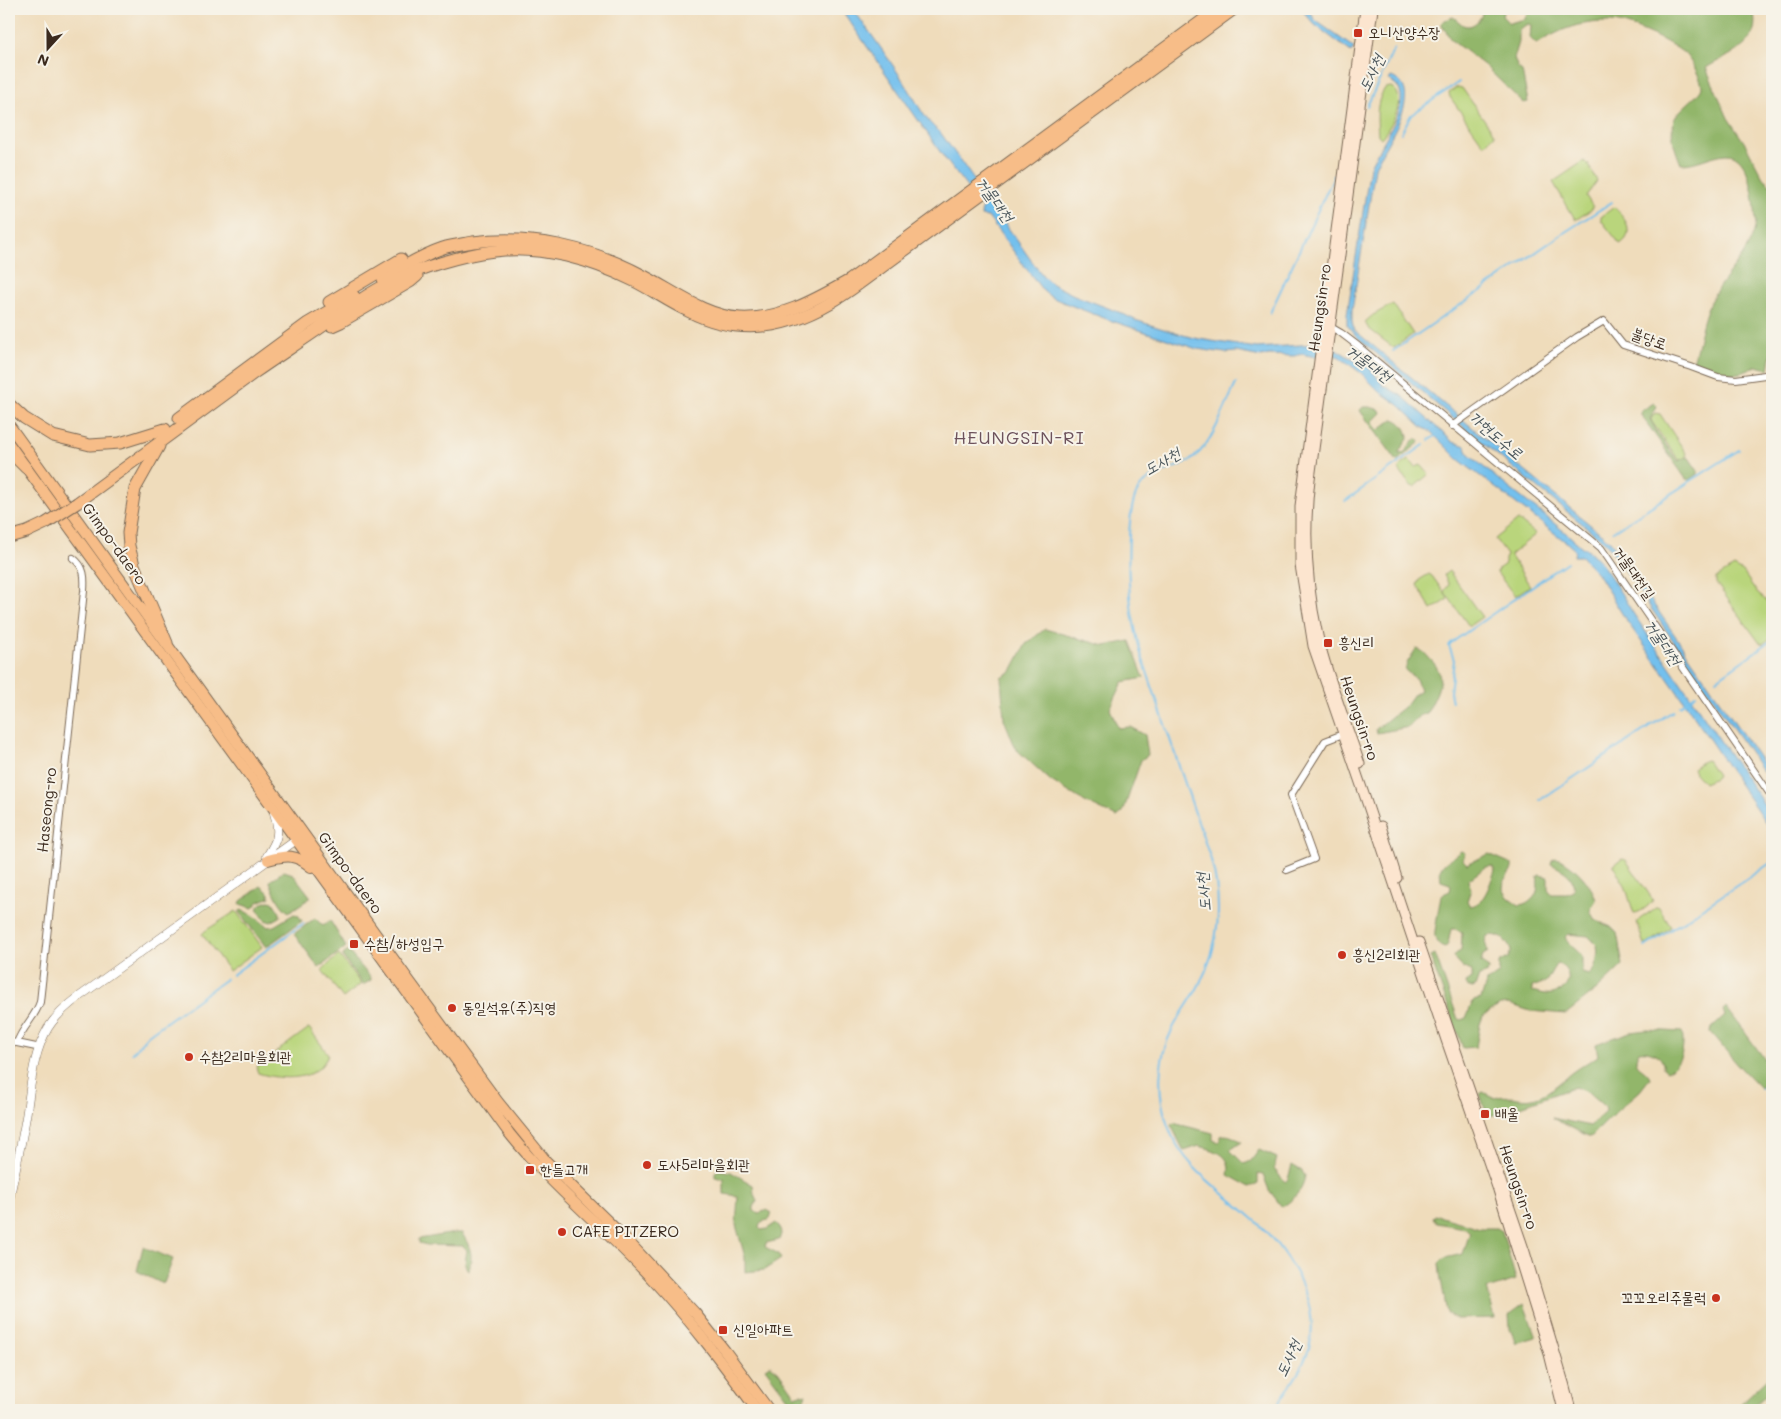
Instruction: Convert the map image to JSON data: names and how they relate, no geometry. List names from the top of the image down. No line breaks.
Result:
{"streets":{"main road":["Heungsin-ro","Gimpo-daero"],"street":["불당로","거물대천길","Haseong-ro"]},"crossings":[["불당로","거물대천길"]],"districts":["HEUNGSIN-RI"],"water":["도사천","거물대천","가현도수로"],"places":{"transit":["오니산양수장","흥신리","수참/하성입구","배울","한들고개","신일아파트"],"other":["흥신2리회관","동일석유(주)직영","수참2리마을회관","도사5리마을회관","CAFE PITZERO","꼬꼬오리주물럭"]},"north":"bottom"}
